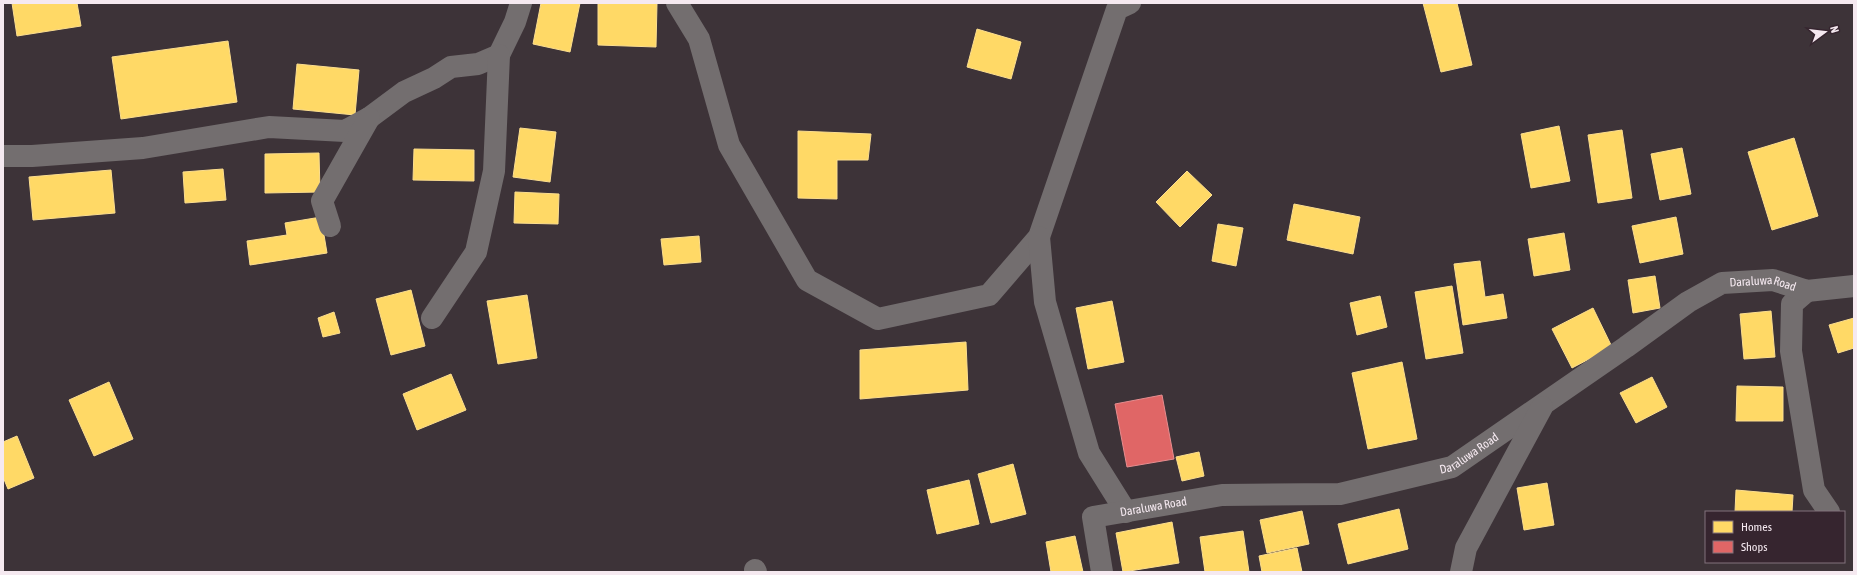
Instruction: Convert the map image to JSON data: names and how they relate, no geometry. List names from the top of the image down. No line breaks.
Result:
{"streets":{"street":["Daraluwa Road"]},"legend":["Homes","Shops"],"north":"right"}
